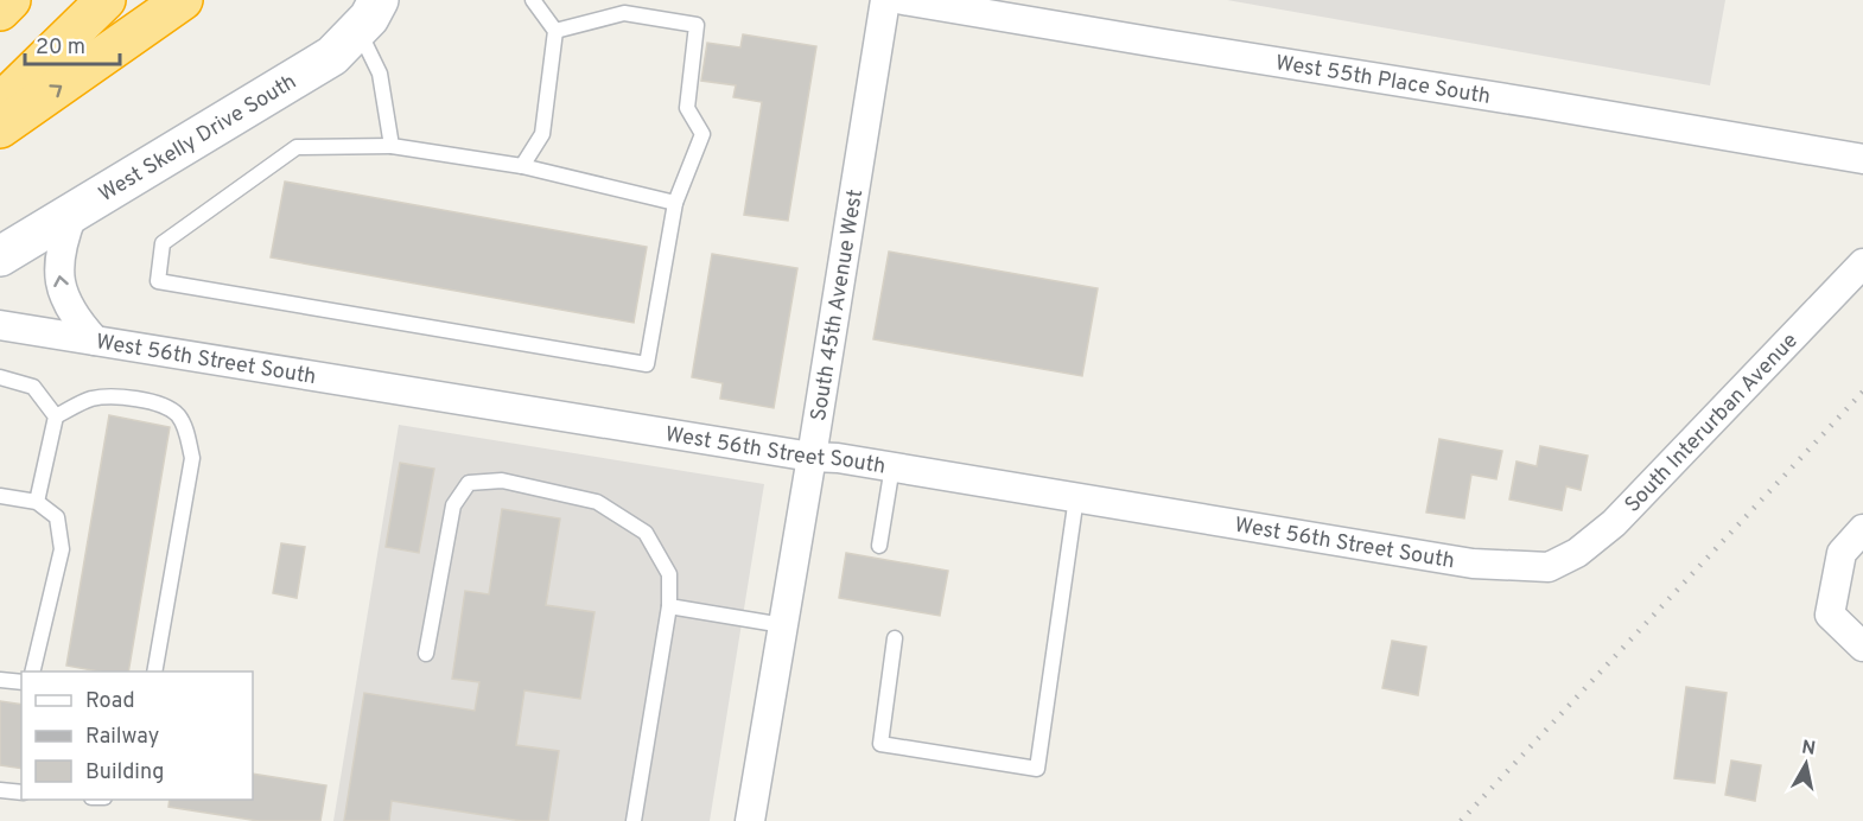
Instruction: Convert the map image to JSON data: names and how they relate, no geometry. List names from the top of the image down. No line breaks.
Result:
{"streets":{"street":["West 55th Place South","West Skelly Drive South","South 45th Avenue West","West 56th Street South","South Interurban Avenue"]},"crossings":[["South 45th Avenue West","West 56th Street South"],["West 56th Street South","South Interurban Avenue"]],"legend":["Road","Railway","Building"],"scale_bar":"20 m","north":"top"}
